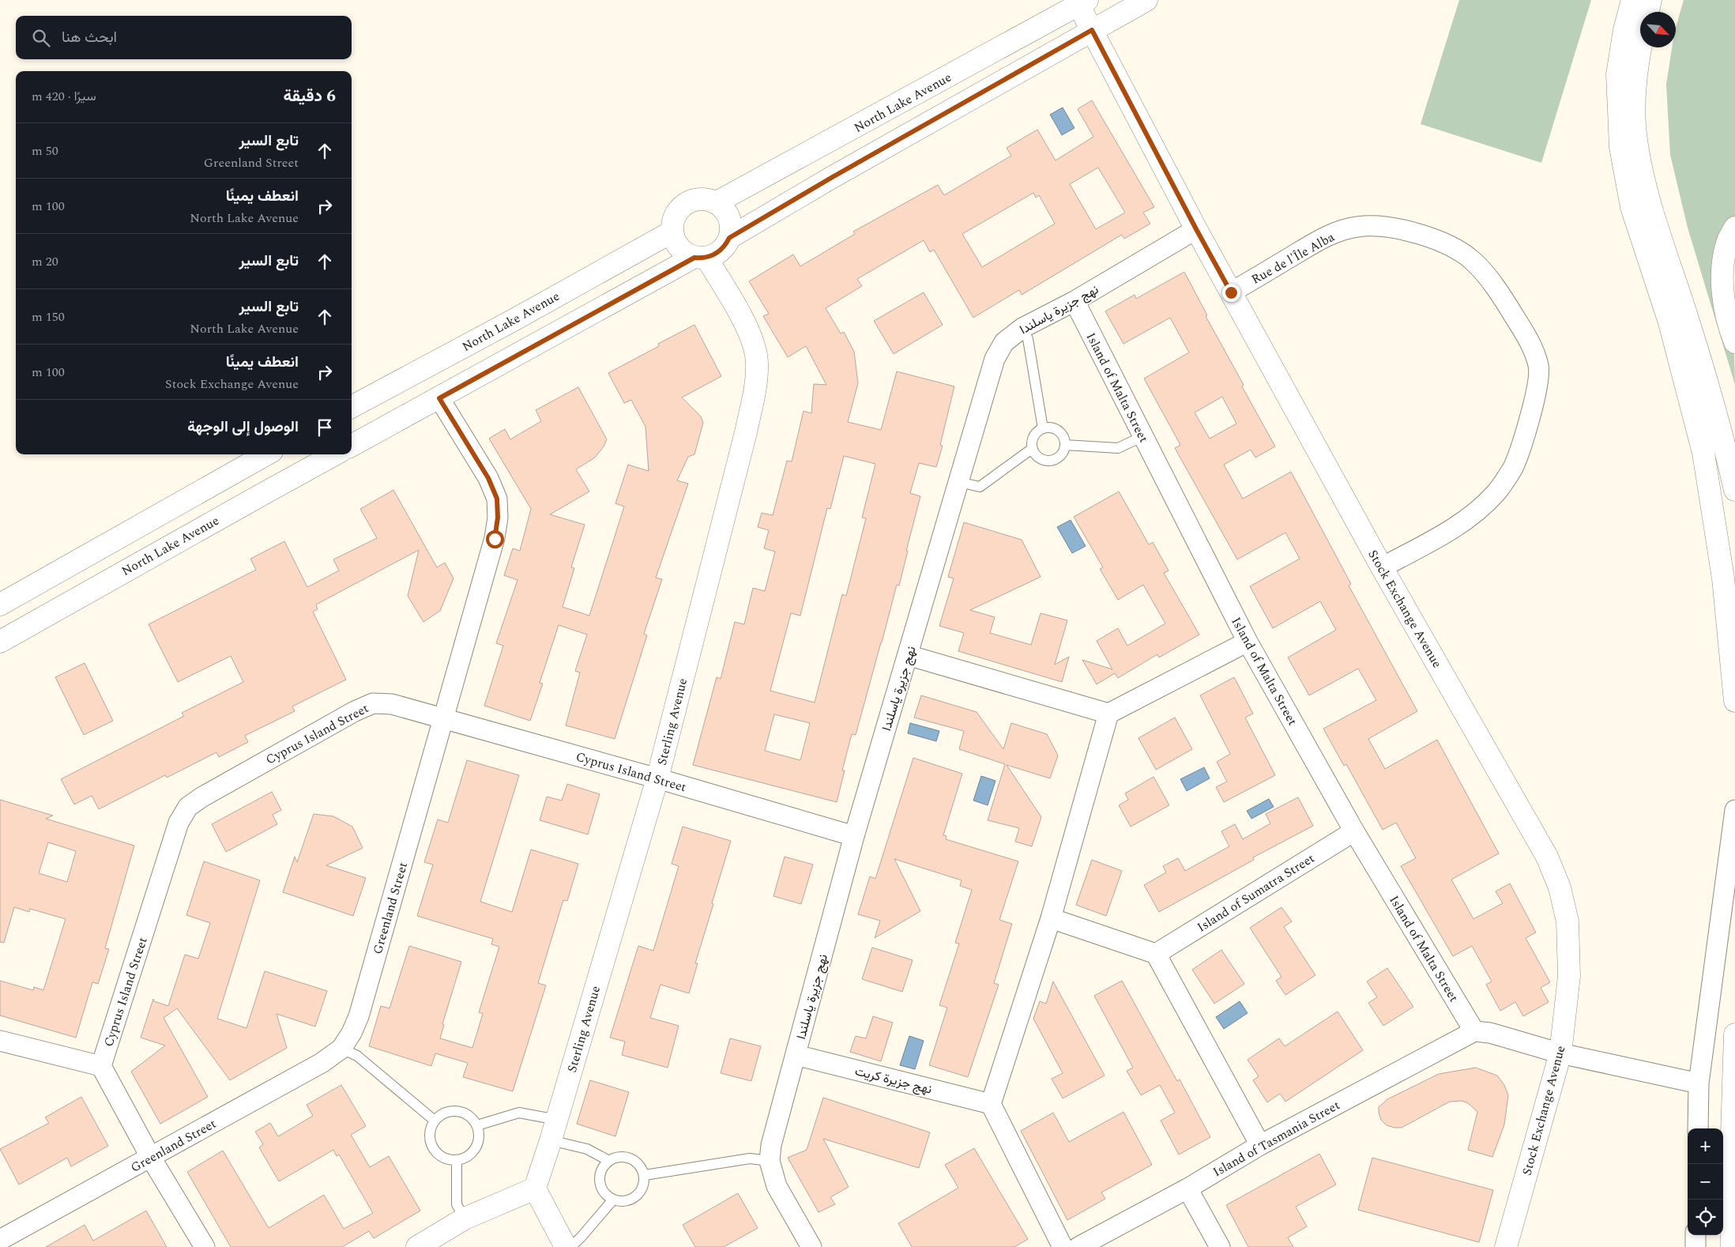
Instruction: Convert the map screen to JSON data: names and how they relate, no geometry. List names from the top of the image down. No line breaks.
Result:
{"streets":{"main road":["North Lake Avenue","Stock Exchange Avenue","Sterling Avenue"],"street":["Rue de l'Île Alba","نهج جزيرة ياسلندا","Island of Malta Street","Cyprus Island Street","Island of Sumatra Street","Greenland Street","نهج جزيرة كريت","Island of Tasmania Street"]},"crossings":[["North Lake Avenue","Stock Exchange Avenue"],["North Lake Avenue","Sterling Avenue"],["Rue de l'Île Alba","Stock Exchange Avenue"],["نهج جزيرة ياسلندا","Island of Malta Street"],["نهج جزيرة ياسلندا","Stock Exchange Avenue"],["نهج جزيرة ياسلندا","Cyprus Island Street"],["نهج جزيرة ياسلندا","نهج جزيرة كريت"],["Island of Malta Street","Island of Sumatra Street"],["Island of Malta Street","Island of Tasmania Street"],["Sterling Avenue","Cyprus Island Street"],["Cyprus Island Street","Greenland Street"]],"north":"bottom right","page":{"search":"ابحث هنا","heading":["6 دقيقة","سيرًا · 420 m"],"list":[["تابع السير","Greenland Street","50 m"],["انعطف يمينًا","North Lake Avenue","100 m"],["تابع السير","20 m"],["تابع السير","North Lake Avenue","150 m"],["انعطف يمينًا","Stock Exchange Avenue","100 m"],"الوصول إلى الوجهة"],"map_buttons":["+","−"]}}
